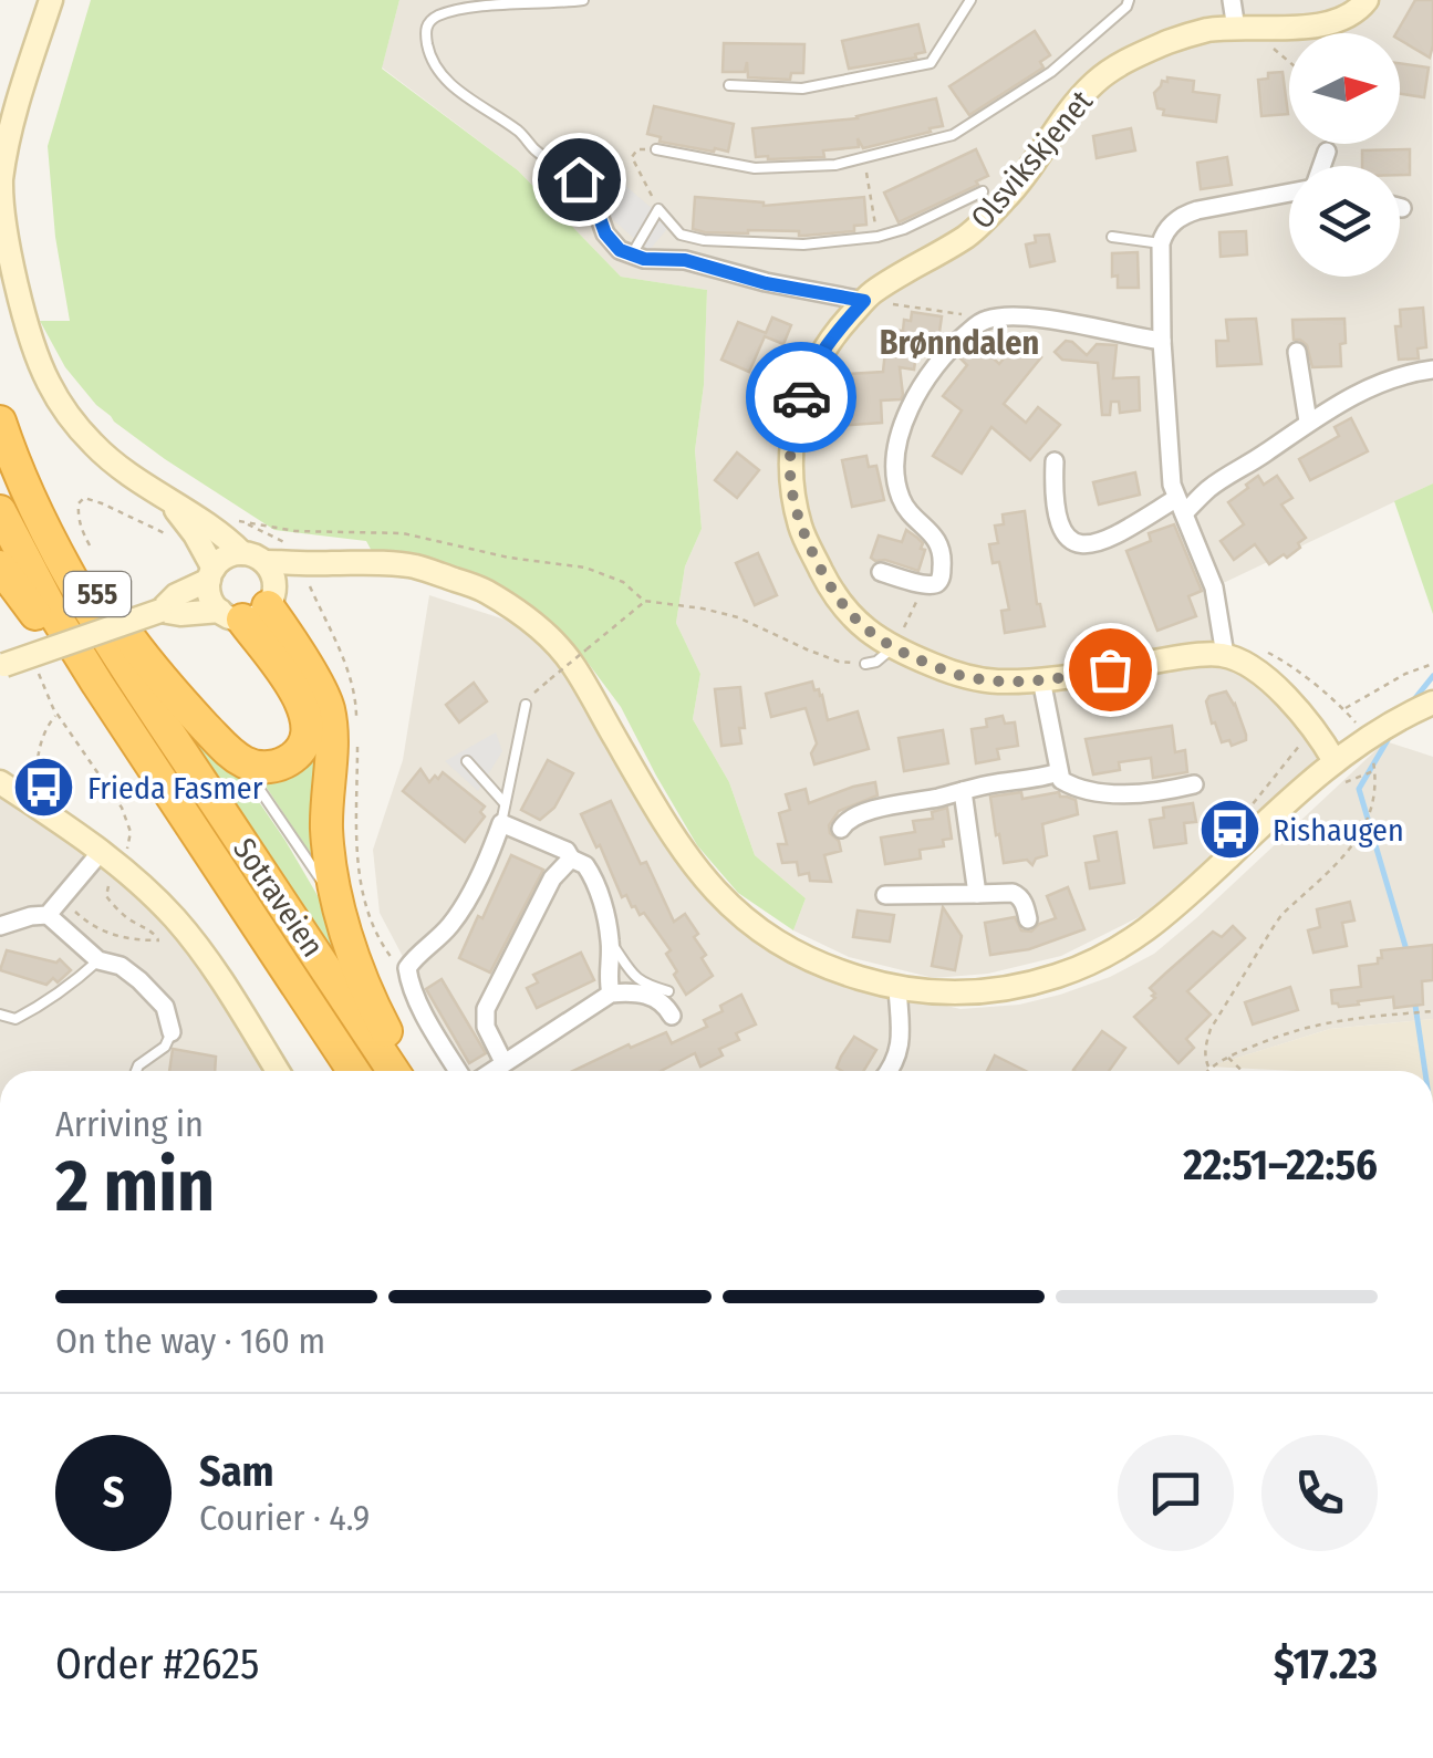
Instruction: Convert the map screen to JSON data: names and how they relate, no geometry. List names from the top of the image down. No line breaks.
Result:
{"streets":{"highway":["555","Sotraveien"],"main road":["Olsvikskjenet"]},"crossings":[["555","Sotraveien"]],"districts":["Brønndalen"],"places":{"bus stop":["Frieda Fasmer","Rishaugen"]},"north":"right","page":{"heading":["2 min","Arriving in","22:51–22:56"],"panel":["Sam","Courier · 4.9","Order #2625","$17.23"],"bar":"On the way · 160 m","round":"S"}}
